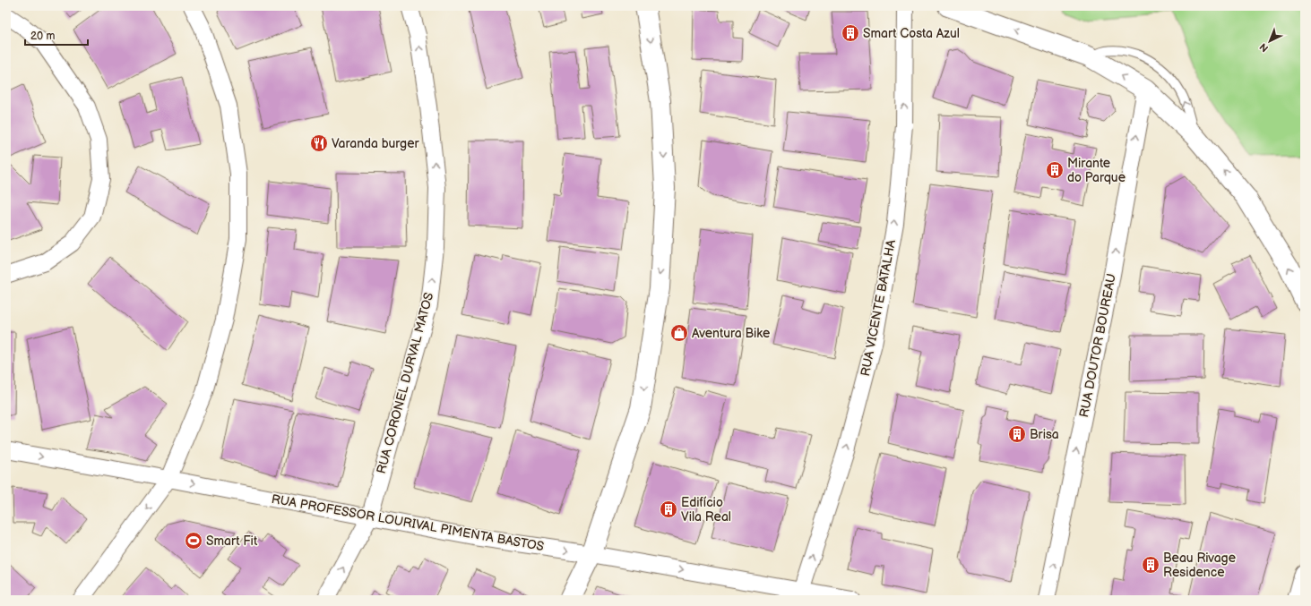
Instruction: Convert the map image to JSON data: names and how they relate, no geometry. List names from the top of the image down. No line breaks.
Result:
{"streets":{"street":["RUA VICENTE BATALHA","RUA DOUTOR BOUREAU","RUA CORONEL DURVAL MATOS","RUA PROFESSOR LOURIVAL PIMENTA BASTOS"]},"crossings":[["RUA VICENTE BATALHA","RUA PROFESSOR LOURIVAL PIMENTA BASTOS"],["RUA CORONEL DURVAL MATOS","RUA PROFESSOR LOURIVAL PIMENTA BASTOS"]],"one_way":["RUA VICENTE BATALHA","RUA DOUTOR BOUREAU","RUA CORONEL DURVAL MATOS","RUA PROFESSOR LOURIVAL PIMENTA BASTOS"],"places":{"building":["Smart Costa Azul","Mirante do Parque","Brisa","Edifício Vila Real","Beau Rivage Residence"],"restaurant":["Varanda burger"],"shop":["Aventura Bike"],"sports":["Smart Fit"]},"scale_bar":"20 m","north":"bottom left"}
